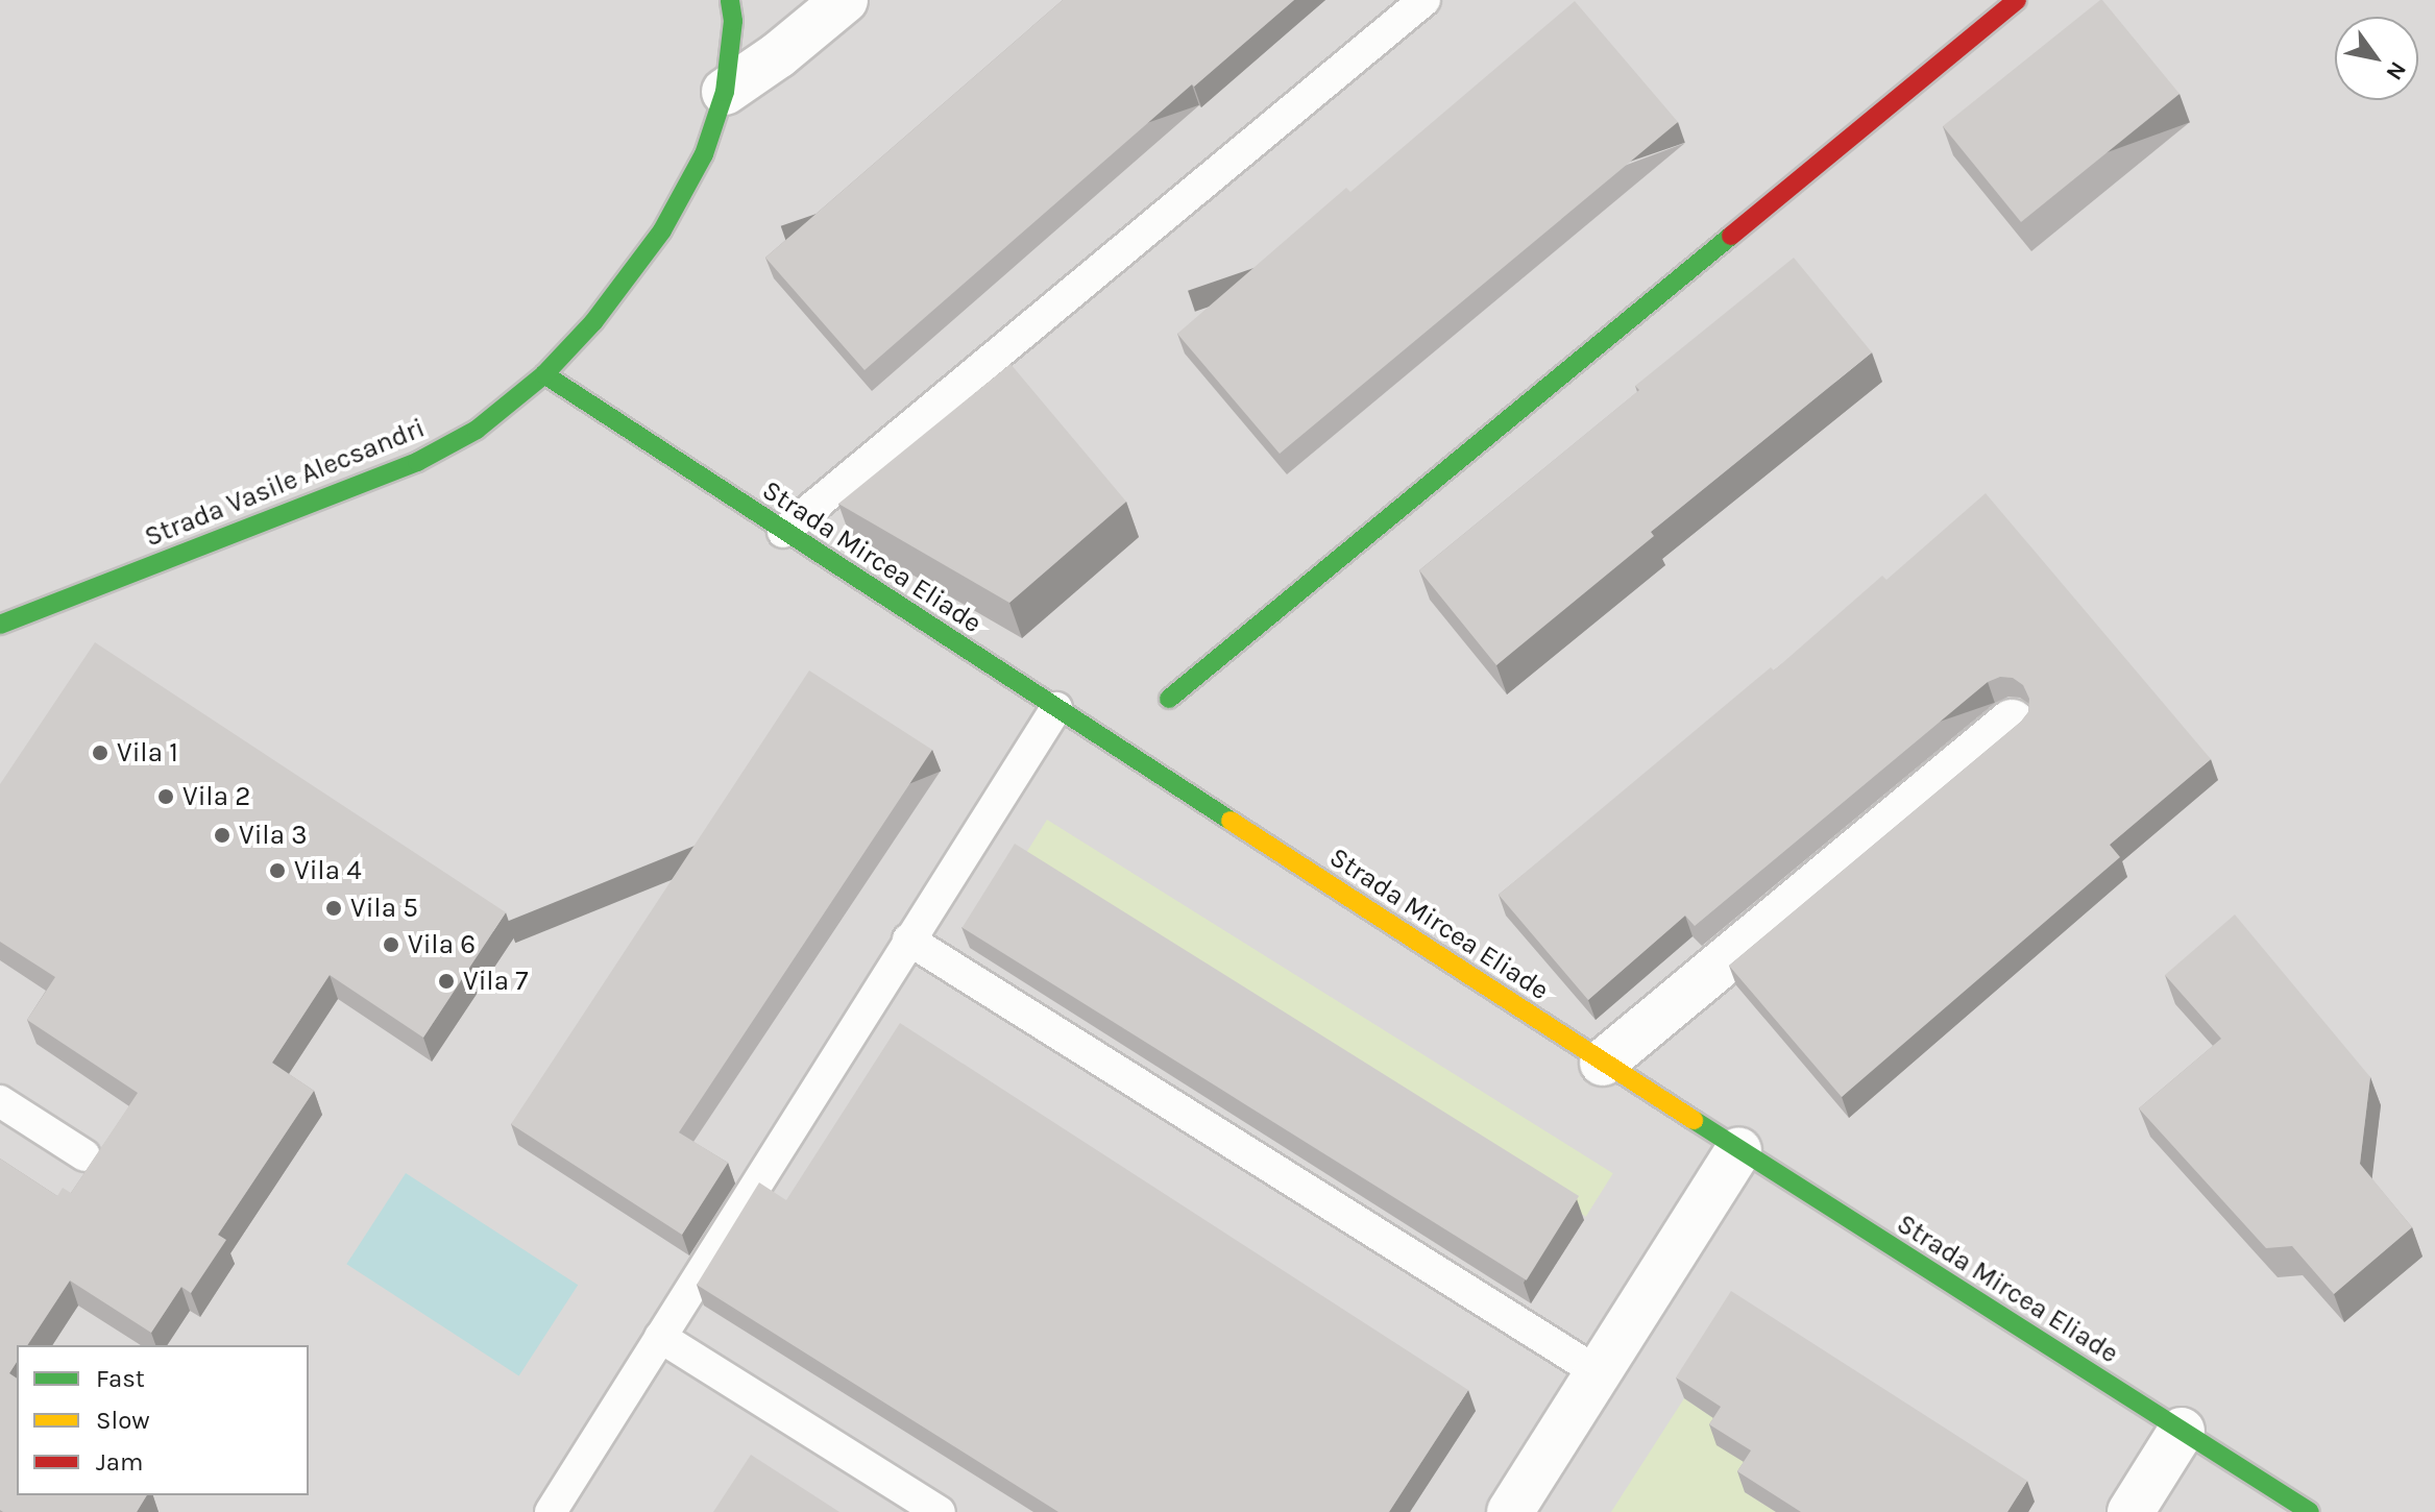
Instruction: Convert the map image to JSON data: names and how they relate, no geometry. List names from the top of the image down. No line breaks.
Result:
{"streets":{"street":["Strada Vasile Alecsandri","Strada Mircea Eliade"]},"crossings":[["Strada Vasile Alecsandri","Strada Mircea Eliade"]],"places":["Vila 1","Vila 2","Vila 3","Vila 4","Vila 5","Vila 6","Vila 7"],"legend":["Fast","Slow","Jam"],"north":"bottom right"}
